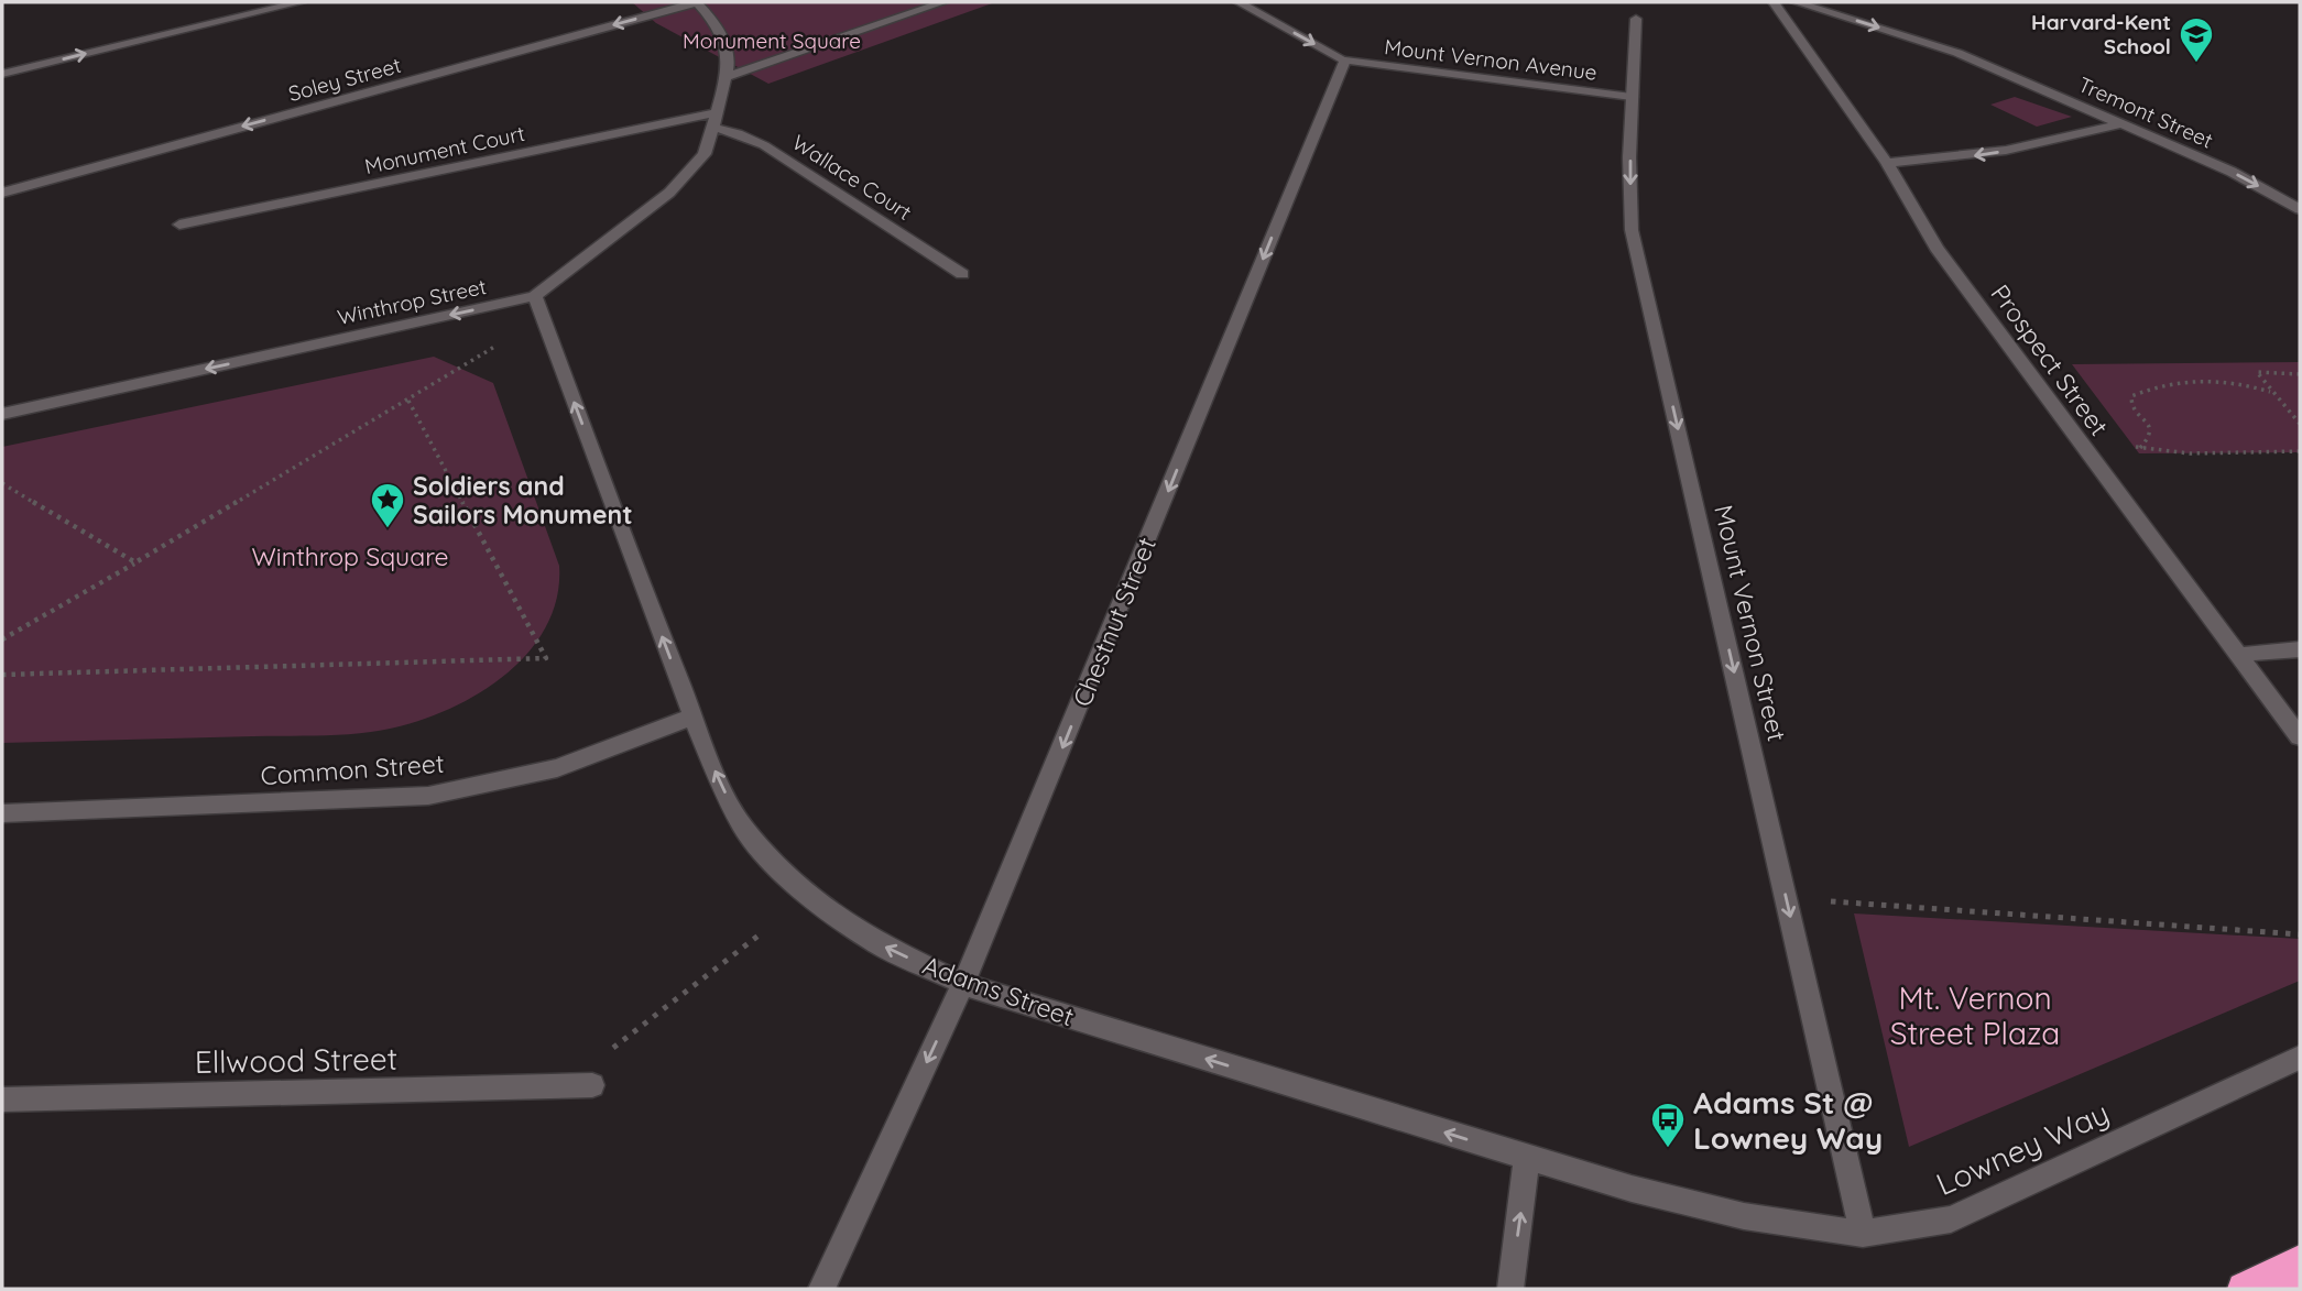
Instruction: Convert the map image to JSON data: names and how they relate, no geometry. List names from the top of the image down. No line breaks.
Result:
{"streets":{"street":["Mount Vernon Avenue","Soley Street","Tremont Street","Monument Court","Wallace Court","Winthrop Street","Prospect Street","Chestnut Street","Mount Vernon Street","Common Street","Adams Street","Ellwood Street","Lowney Way"]},"crossings":[["Mount Vernon Avenue","Chestnut Street"],["Mount Vernon Avenue","Mount Vernon Street"],["Monument Court","Winthrop Street"],["Wallace Court","Winthrop Street"],["Winthrop Street","Adams Street"],["Chestnut Street","Adams Street"],["Mount Vernon Street","Lowney Way"],["Common Street","Adams Street"],["Adams Street","Lowney Way"]],"one_way":["Tremont Street","Winthrop Street","Chestnut Street","Mount Vernon Street","Adams Street"],"parks":["Monument Square","Winthrop Square","Mt. Vernon Street Plaza"],"places":{"school or university":["Harvard-Kent School"],"place":["Soldiers and Sailors Monument"],"bus stop":["Adams St @ Lowney Way"]}}
